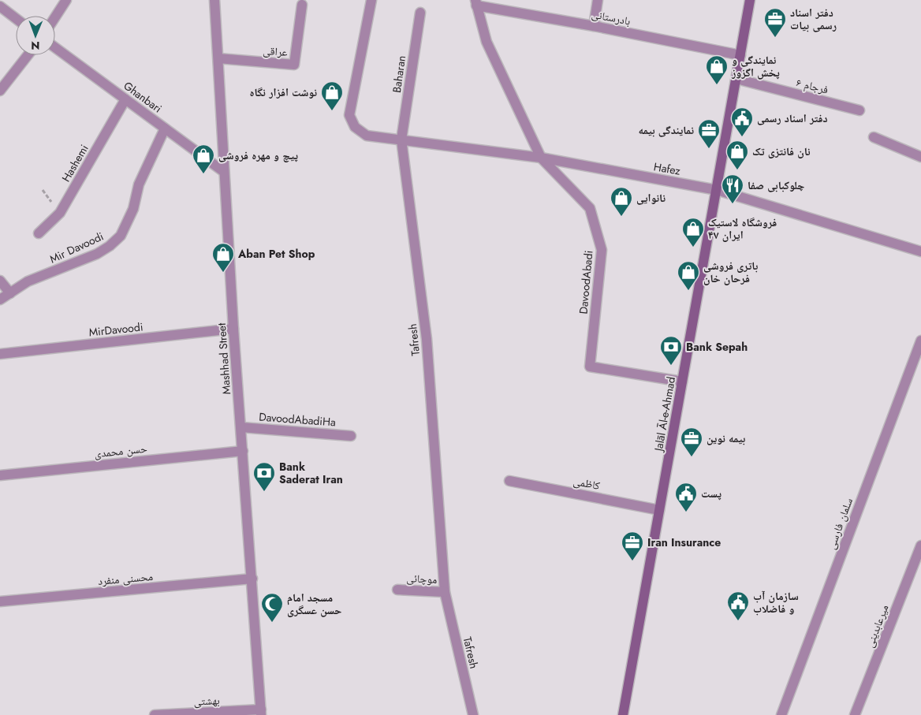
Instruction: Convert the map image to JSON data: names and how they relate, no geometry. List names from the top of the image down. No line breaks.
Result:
{"streets":{"main road":["Jalāl Āl-e-Ahmad"],"street":["بادرستانی","عراقی","Baharan","فرجام ۶","Ghanbari","Hashemi","Hafez","Mir Davoodi","DavoodAbadi","MirDavoodi","Tafresh","Mashhad Street","DavoodAbadiHa","حسن محمدی","کاظمی","سلمان فارسی","محسنی منفرد","موچائی","میرعابدینی","بهشتی"]},"crossings":[["بادرستانی","DavoodAbadi"],["بادرستانی","Jalāl Āl-e-Ahmad"],["عراقی","Mashhad Street"],["Baharan","Hafez"],["Baharan","Tafresh"],["فرجام ۶","Jalāl Āl-e-Ahmad"],["Ghanbari","Hashemi"],["Ghanbari","Mir Davoodi"],["Ghanbari","Mashhad Street"],["Hafez","DavoodAbadi"],["Hafez","Tafresh"],["Hafez","Jalāl Āl-e-Ahmad"],["DavoodAbadi","Jalāl Āl-e-Ahmad"],["MirDavoodi","Mashhad Street"],["Tafresh","موچائی"],["Mashhad Street","DavoodAbadiHa"],["Mashhad Street","حسن محمدی"],["Mashhad Street","محسنی منفرد"],["Mashhad Street","بهشتی"],["Jalāl Āl-e-Ahmad","کاظمی"]],"places":{"office":["دفتر اسناد رسمی بیات","نمایندگی بیمه","بیمه نوین","Iran Insurance"],"shop":["نمایندگی و پخش اگزوز","نوشت افزار نگاه","نان فانتزی تک","پیچ و مهره فروشی","نانوایی","فروشگاه لاستیک ایران ۴۷","Aban Pet Shop","باتری فروشی فرحان خان"],"public building":["دفتر اسناد رسمی","پست","سازمان آب و فاضلاب"],"restaurant":["چلوکبابی صفا"],"bank":["Bank Sepah","Bank Saderat Iran"],"mosque":["مسجد امام حسن عسگری"]},"north":"bottom"}
